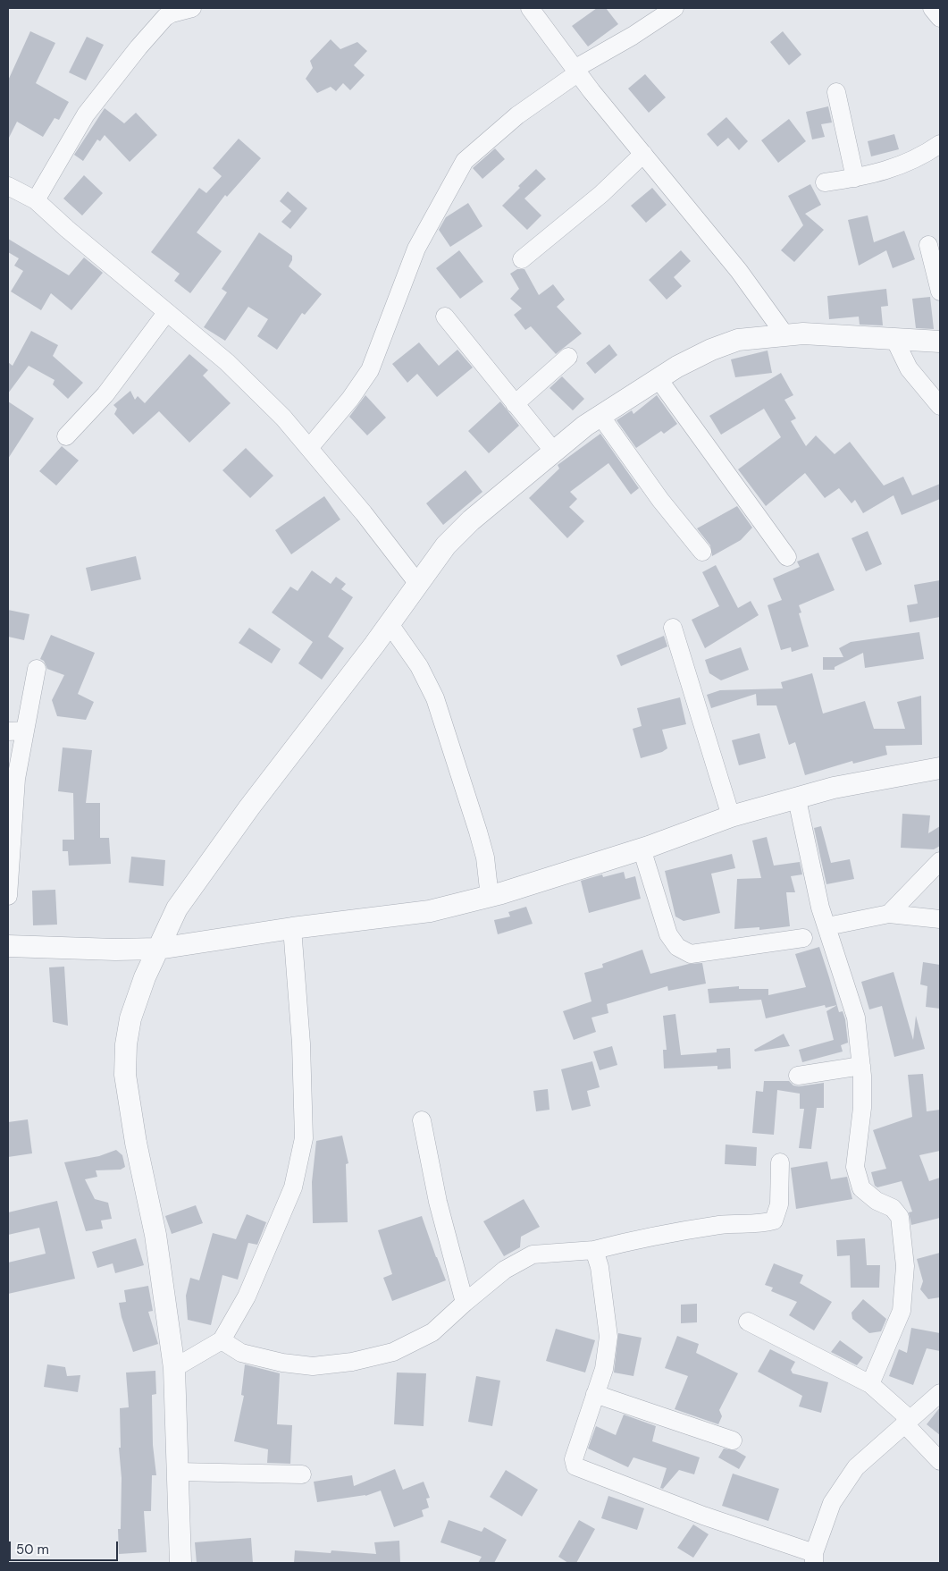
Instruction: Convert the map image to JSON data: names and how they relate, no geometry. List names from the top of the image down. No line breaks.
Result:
{"scale_bar":"50 m"}
